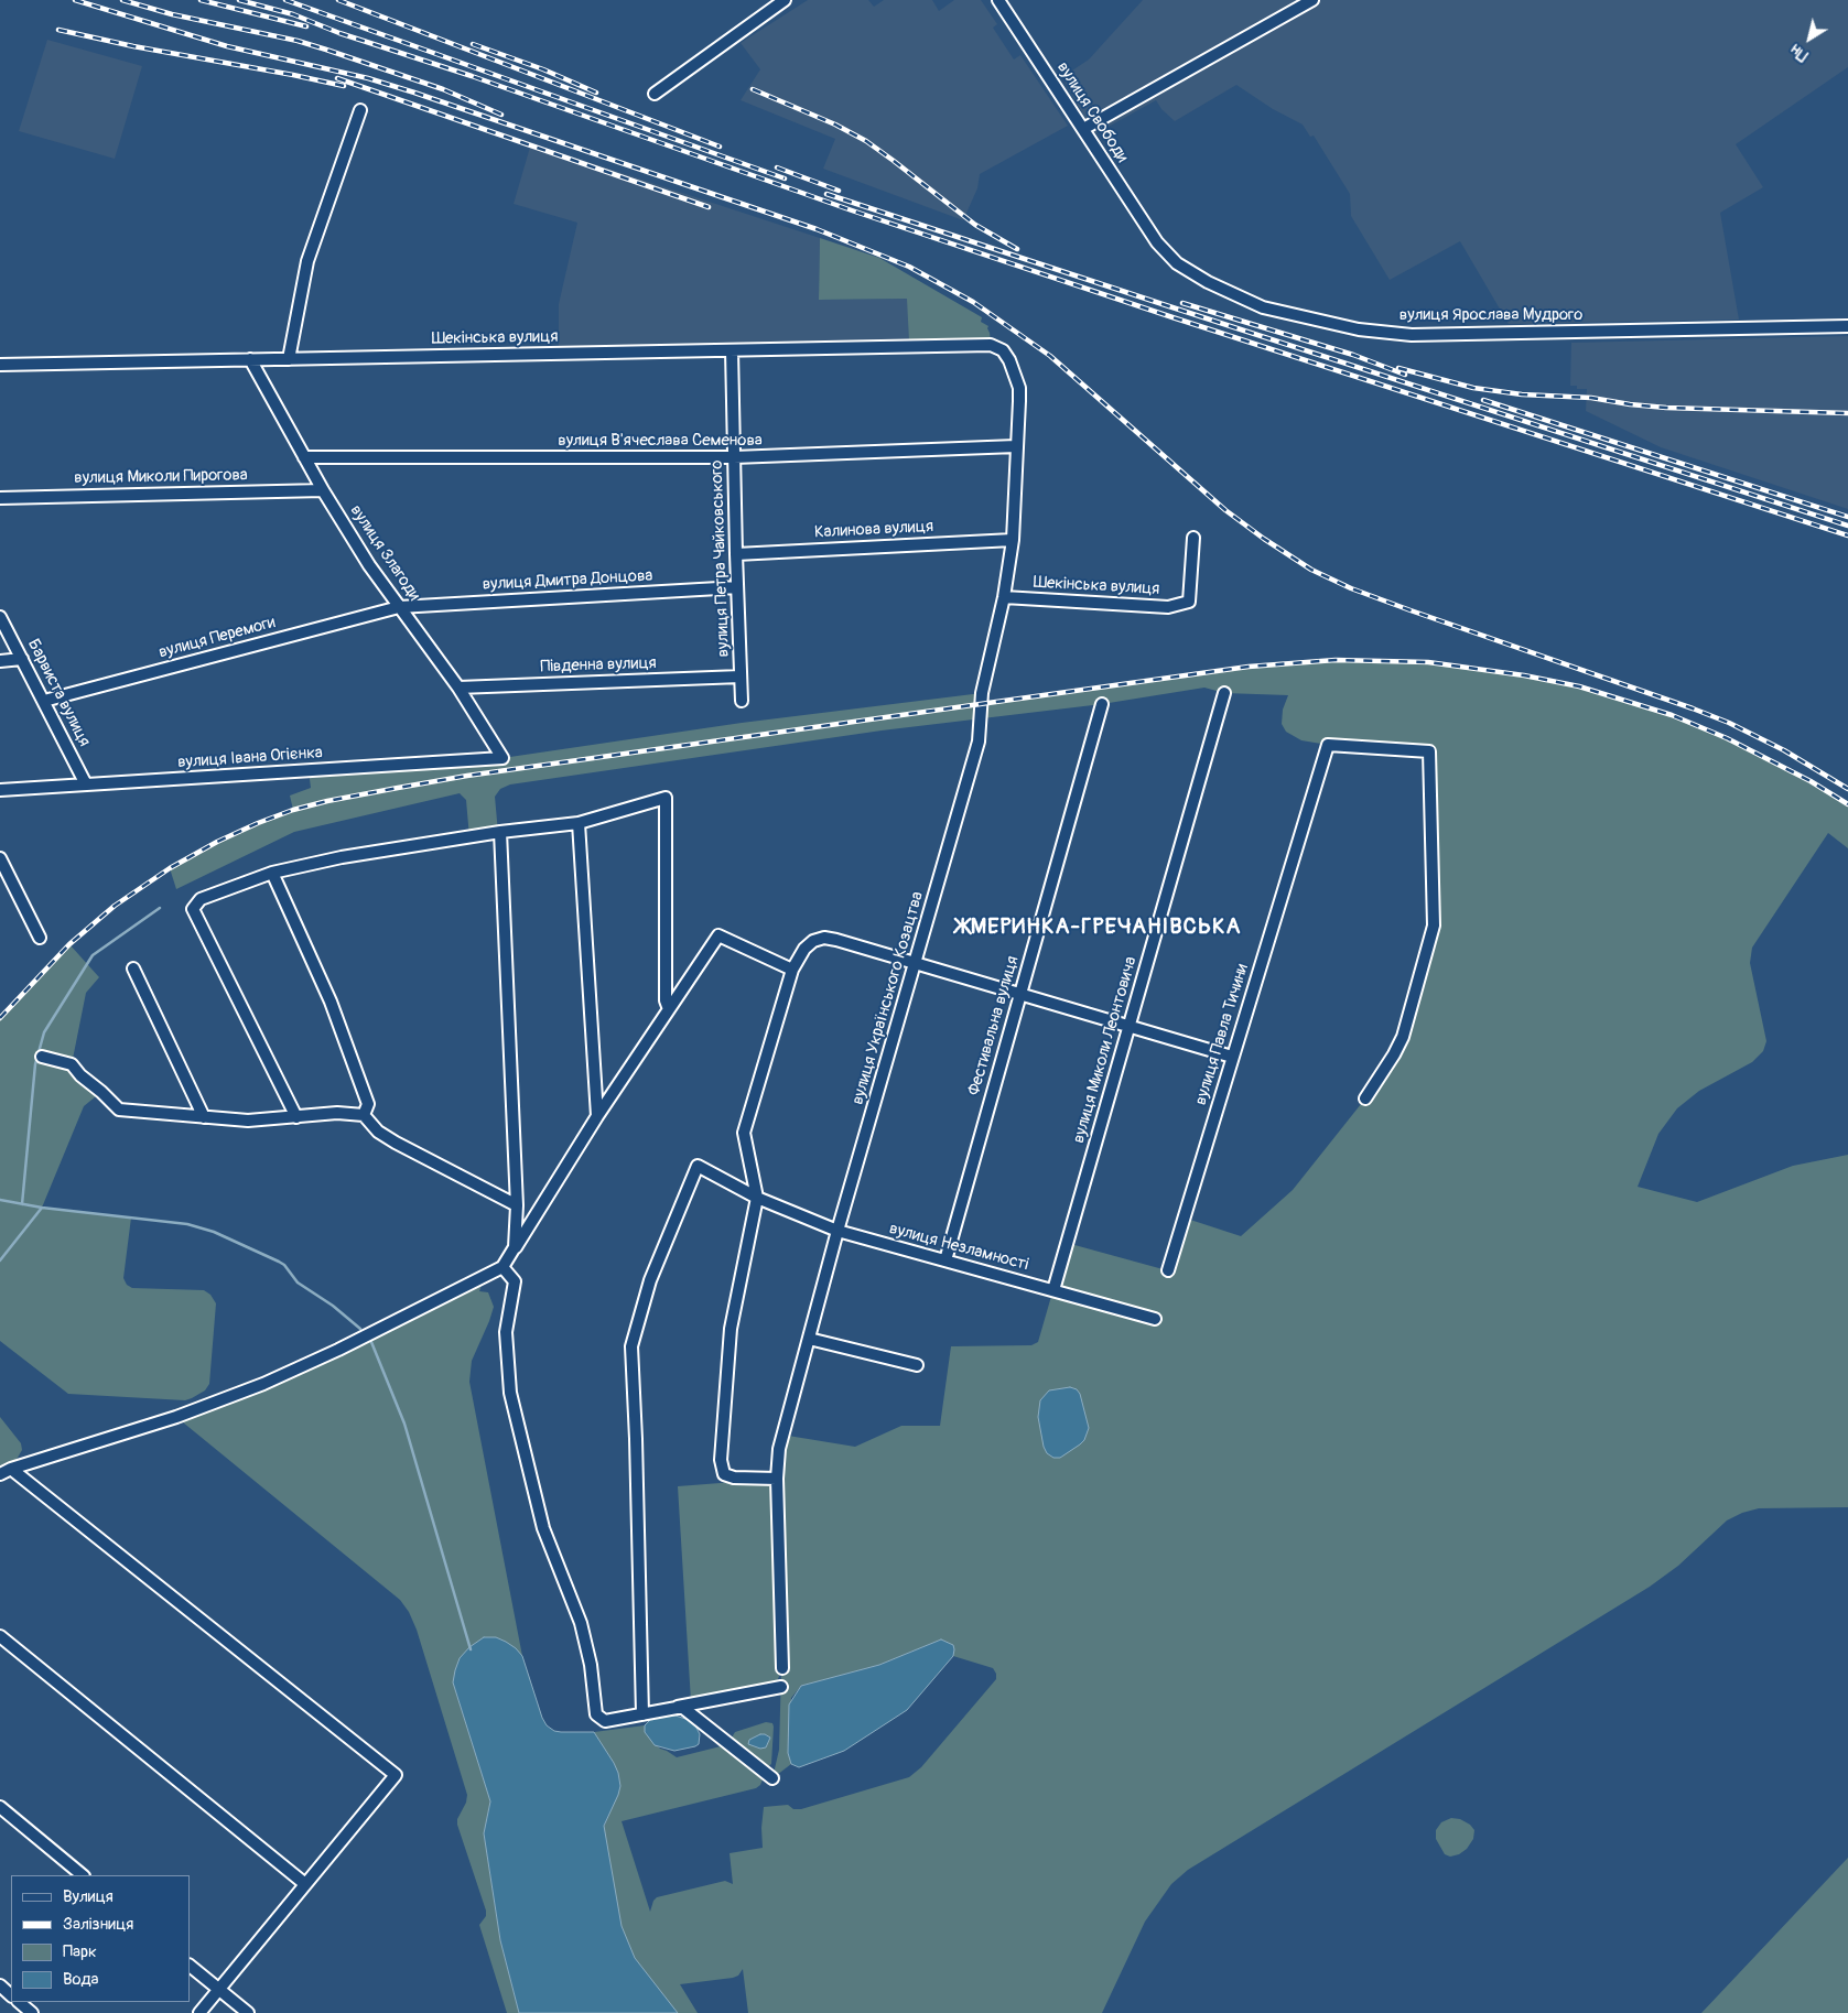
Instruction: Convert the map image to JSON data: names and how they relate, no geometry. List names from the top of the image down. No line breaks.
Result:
{"streets":{"street":["вулиця Свободи","вулиця Ярослава Мудрого","Шекінська вулиця","вулиця В'ячеслава Семенова","вулиця Миколи Пирогова","Калинова вулиця","вулиця Злагоди","вулиця Петра Чайковського","вулиця Дмитра Донцова","вулиця Перемоги","Південна вулиця","Барвиста вулиця","вулиця Івана Огієнка","вулиця Українського Козацтва","Фестивальна вулиця","вулиця Павла Тичини","вулиця Миколи Леонтовича","вулиця Незламності"]},"crossings":[["вулиця Свободи","вулиця Ярослава Мудрого"],["Шекінська вулиця","вулиця Злагоди"],["Шекінська вулиця","вулиця Петра Чайковського"],["Шекінська вулиця","вулиця Українського Козацтва"],["вулиця В'ячеслава Семенова","вулиця Злагоди"],["вулиця В'ячеслава Семенова","вулиця Петра Чайковського"],["вулиця В'ячеслава Семенова","вулиця Українського Козацтва"],["вулиця Миколи Пирогова","вулиця Злагоди"],["Калинова вулиця","вулиця Петра Чайковського"],["Калинова вулиця","вулиця Українського Козацтва"],["вулиця Злагоди","вулиця Дмитра Донцова"],["вулиця Злагоди","вулиця Перемоги"],["вулиця Злагоди","Південна вулиця"],["вулиця Злагоди","вулиця Івана Огієнка"],["вулиця Петра Чайковського","вулиця Дмитра Донцова"],["вулиця Петра Чайковського","Південна вулиця"],["вулиця Дмитра Донцова","вулиця Перемоги"],["вулиця Перемоги","Барвиста вулиця"],["Барвиста вулиця","вулиця Івана Огієнка"],["вулиця Українського Козацтва","вулиця Незламності"],["Фестивальна вулиця","вулиця Незламності"],["вулиця Миколи Леонтовича","вулиця Незламності"]],"districts":["ЖМЕРИНКА-ГРЕЧАНІВСЬКА"],"legend":["Вулиця","Залізниця","Парк","Вода"],"north":"bottom left"}
